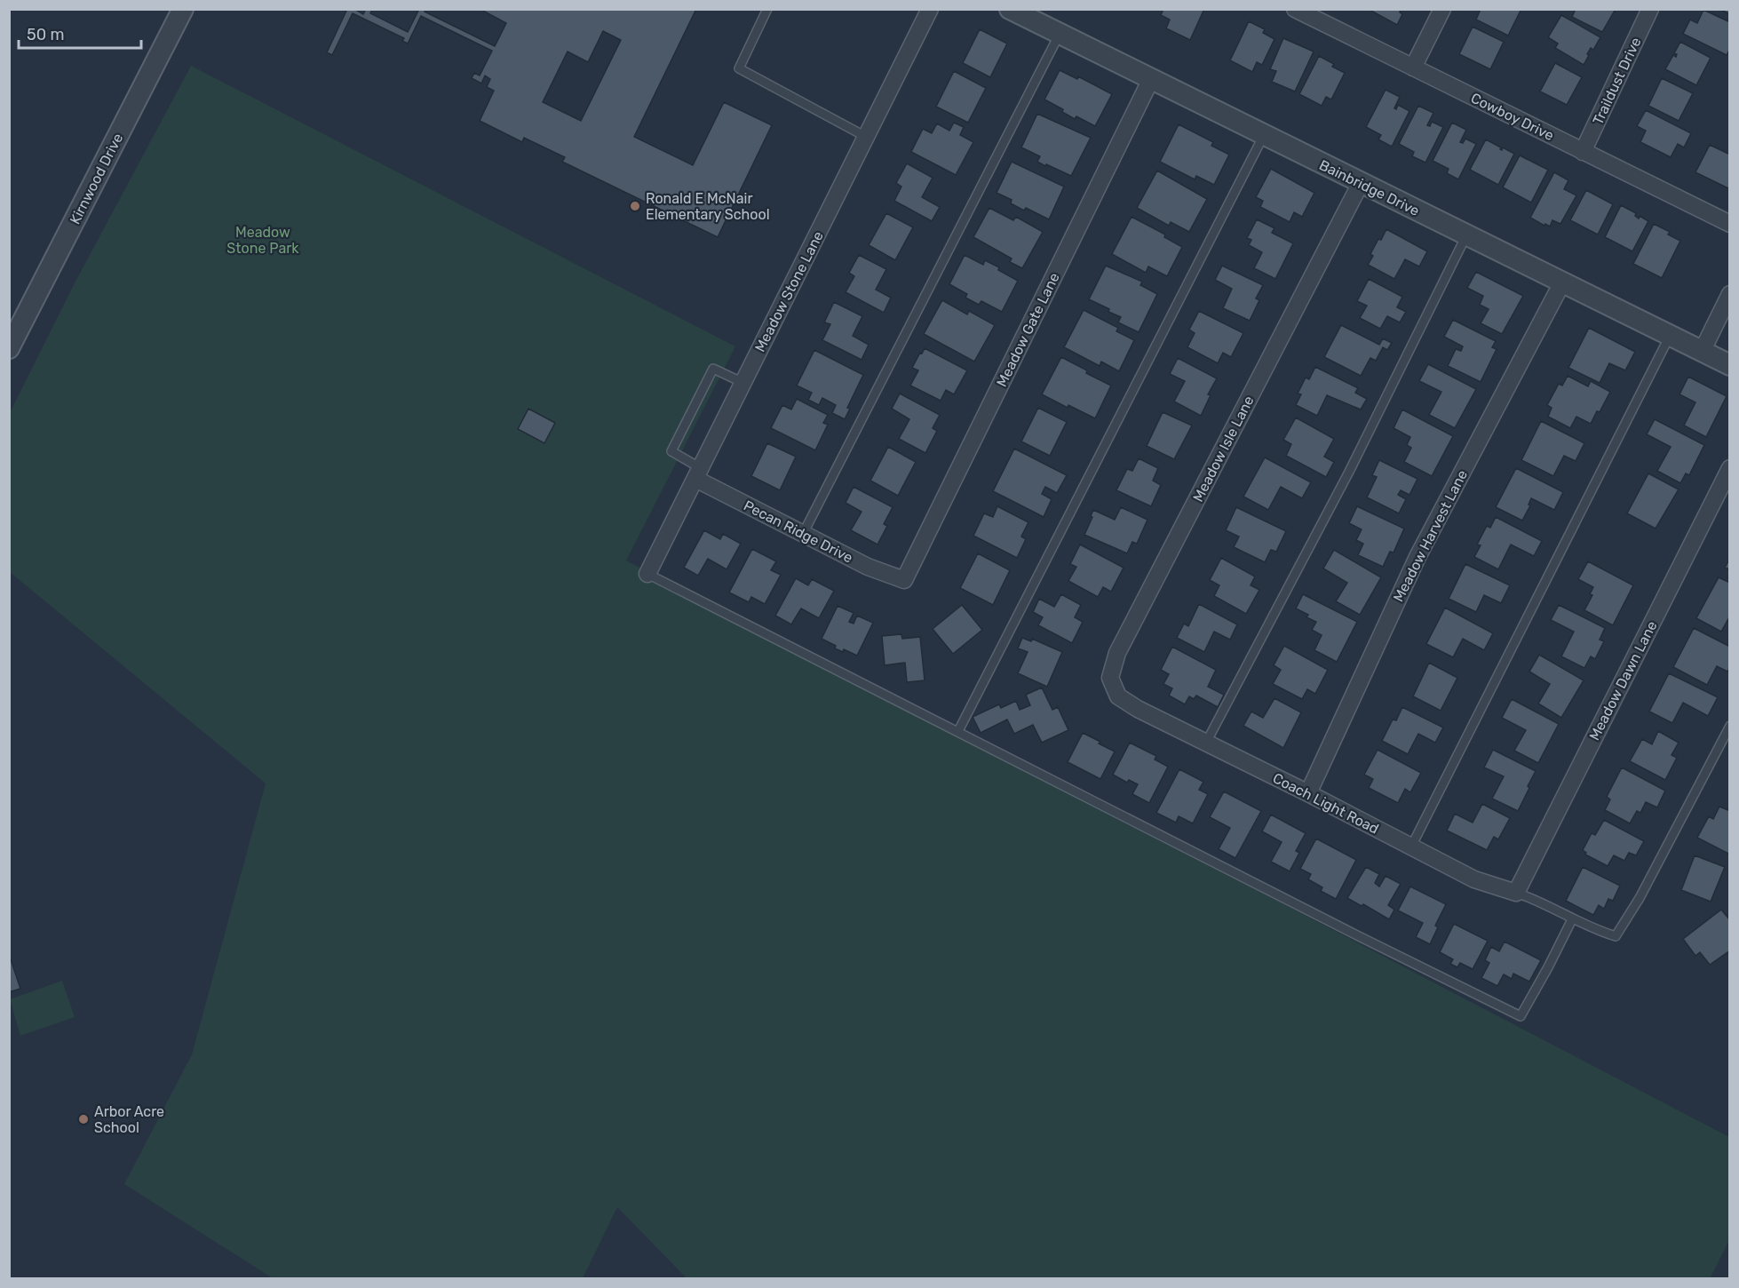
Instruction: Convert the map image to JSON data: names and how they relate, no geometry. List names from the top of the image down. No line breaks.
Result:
{"streets":{"street":["Traildust Drive","Cowboy Drive","Kirnwood Drive","Bainbridge Drive","Meadow Stone Lane","Meadow Gate Lane","Meadow Isle Lane","Pecan Ridge Drive","Meadow Harvest Lane","Meadow Dawn Lane","Coach Light Road"]},"crossings":[["Traildust Drive","Cowboy Drive"],["Bainbridge Drive","Meadow Gate Lane"],["Bainbridge Drive","Meadow Isle Lane"],["Bainbridge Drive","Meadow Harvest Lane"],["Meadow Stone Lane","Pecan Ridge Drive"],["Meadow Gate Lane","Pecan Ridge Drive"],["Meadow Isle Lane","Coach Light Road"],["Meadow Harvest Lane","Coach Light Road"],["Meadow Dawn Lane","Coach Light Road"]],"parks":["Meadow Stone Park"],"places":["Ronald E McNair Elementary School","Arbor Acre School"],"scale_bar":"50 m"}
